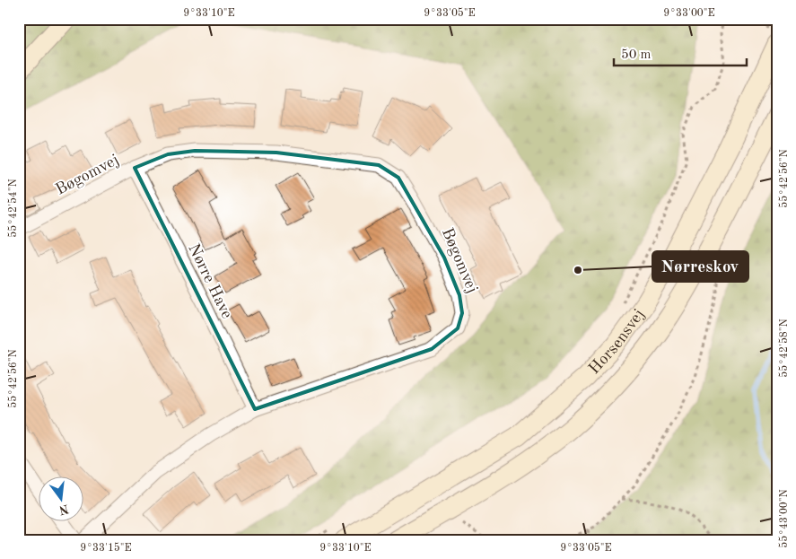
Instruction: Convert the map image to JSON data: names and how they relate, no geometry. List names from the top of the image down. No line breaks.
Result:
{"streets":{"main road":["Horsensvej"],"street":["Bøgomvej","Nørre Have"]},"crossings":[["Bøgomvej","Nørre Have"]],"places":["Nørreskov"],"scale_bar":"50 m","north":"bottom","coordinates":["9°33'10\"E","9°33'05\"E","9°33'00\"E","55°42'56\"N","55°42'54\"N","55°42'58\"N","55°43'00\"N","9°33'15\"E"]}
